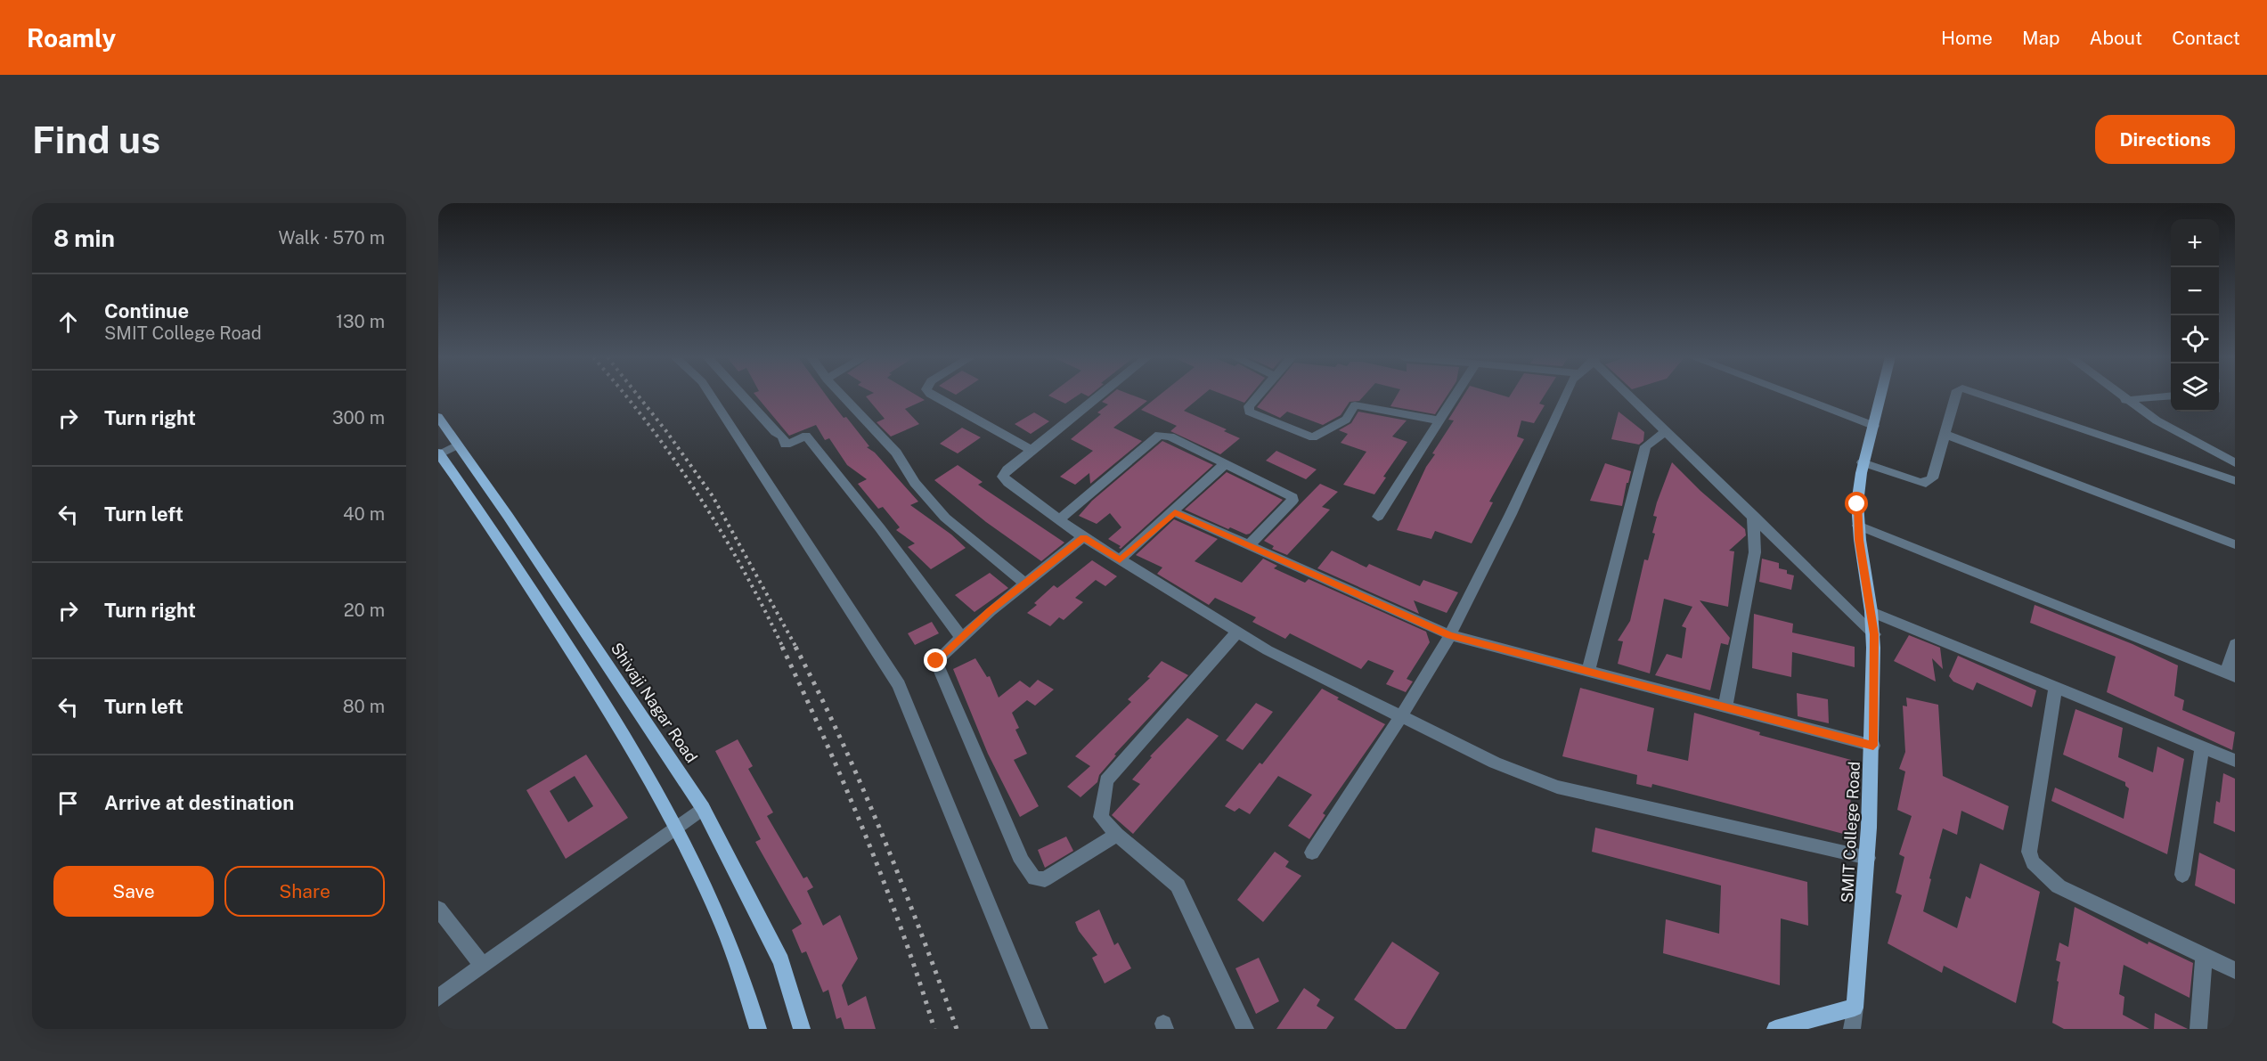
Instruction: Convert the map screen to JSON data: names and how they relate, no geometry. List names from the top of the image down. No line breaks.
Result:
{"streets":{"main road":["Shivaji Nagar Road","SMIT College Road"]},"page":{"header":"Roamly","nav":["Home","Map","About","Contact"],"buttons":["Directions",["Save","Share"]],"title":"Find us","heading":["8 min","Walk · 570 m"],"map_buttons":["+","−"],"list":[["Continue","SMIT College Road","130 m"],["Turn right","300 m"],["Turn left","40 m"],["Turn right","20 m"],["Turn left","80 m"],"Arrive at destination"]}}
